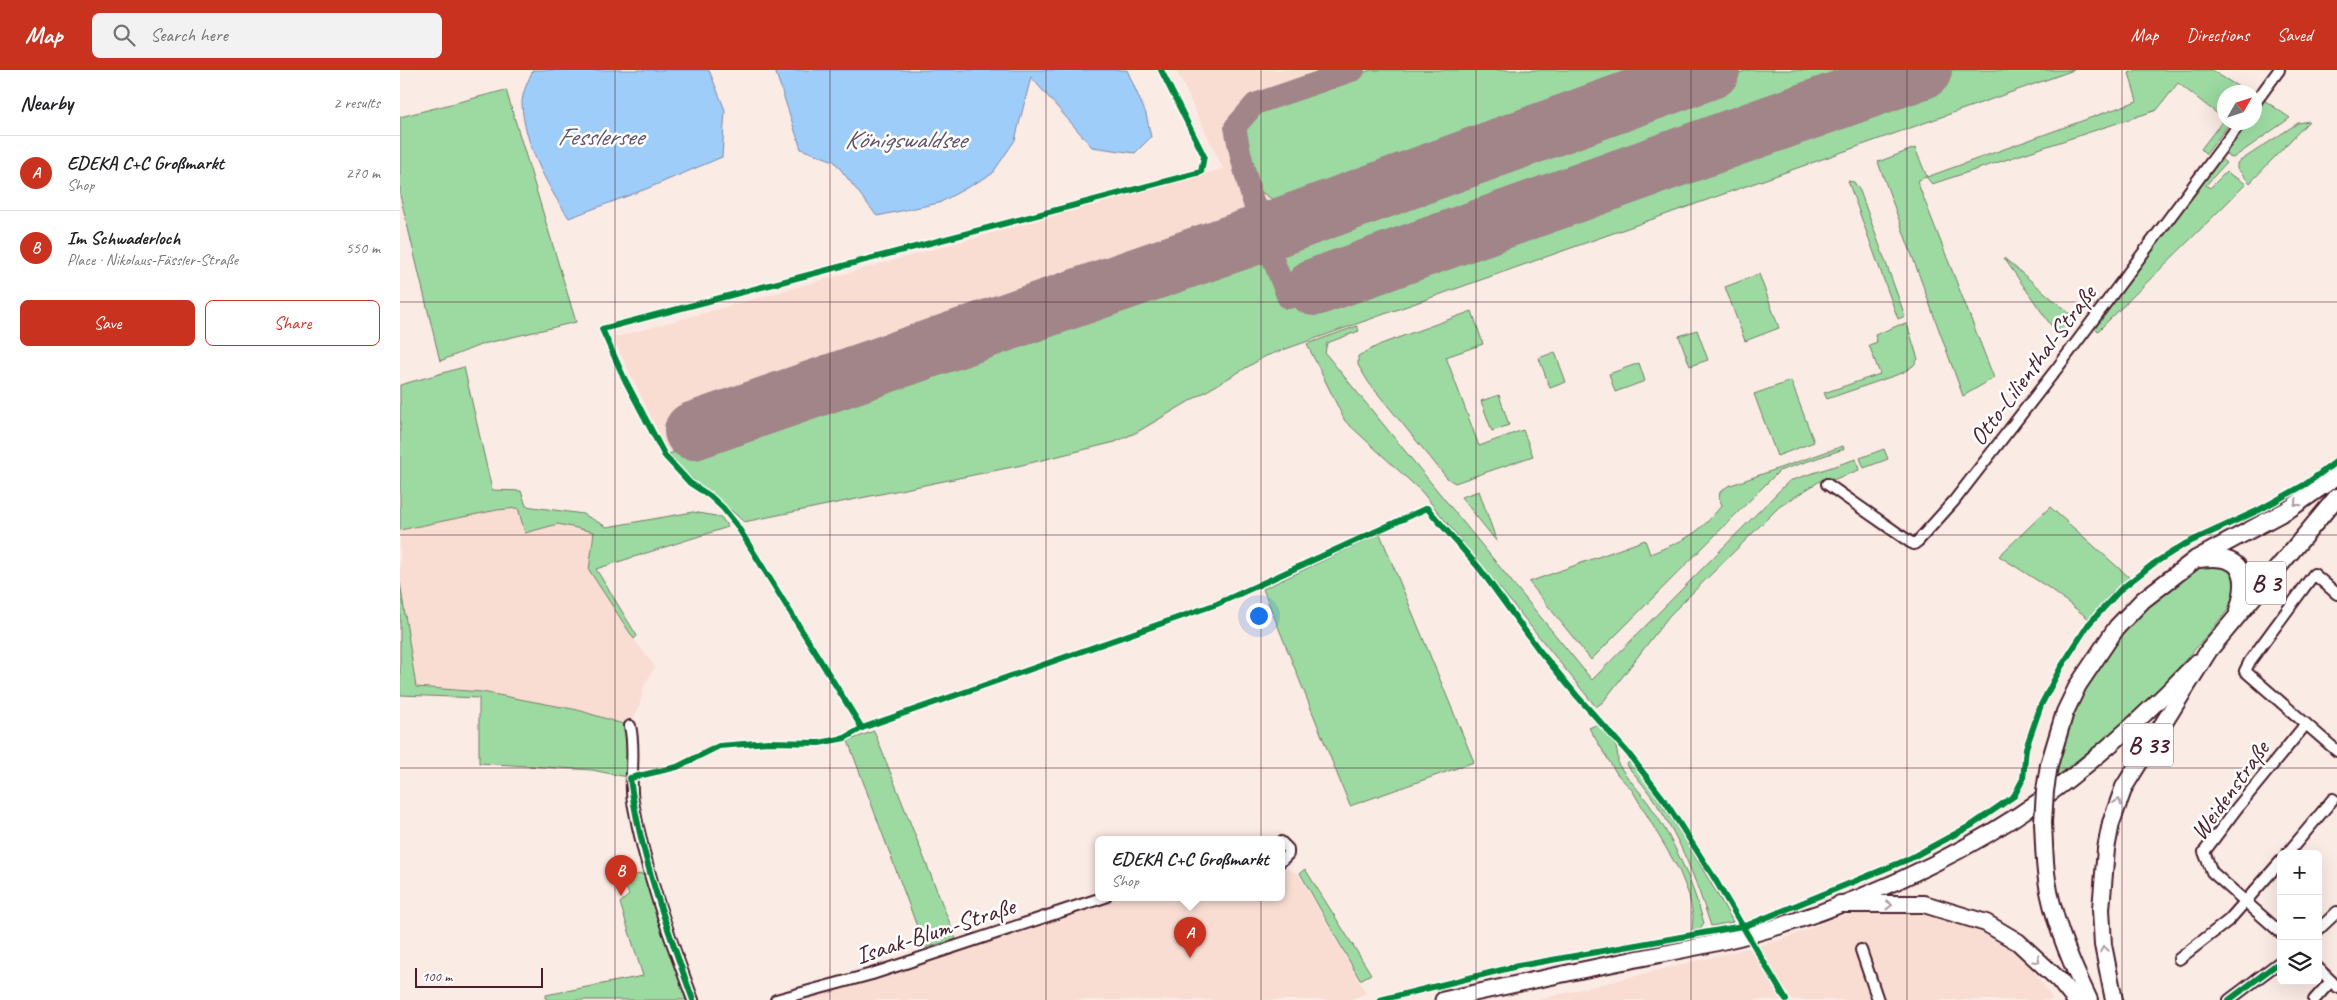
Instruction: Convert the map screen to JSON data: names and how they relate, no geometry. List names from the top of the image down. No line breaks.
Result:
{"streets":{"highway":["B 3","B 33"],"street":["Otto-Lilienthal-Straße","Weidenstraße","Isaak-Blum-Straße"]},"crossings":[["B 3","B 33"]],"water":["Fesslersee","Königswaldsee"],"scale_bar":"100 m","north":"top right","page":{"header":"Map","search":"Search here","nav":["Map","Directions","Saved"],"heading":["Nearby","2 results"],"list":[{"mark":"A","name":"EDEKA C+C Großmarkt","note":"Shop","value":"270 m"},{"mark":"B","name":"Im Schwaderloch","note":"Place · Nikolaus-Fässler-Straße","value":"550 m"}],"buttons":["Save","Share"],"popup":["EDEKA C+C Großmarkt","Shop"],"map_buttons":["+","−"],"pins":["B","A"],"scale":"100 m"}}
